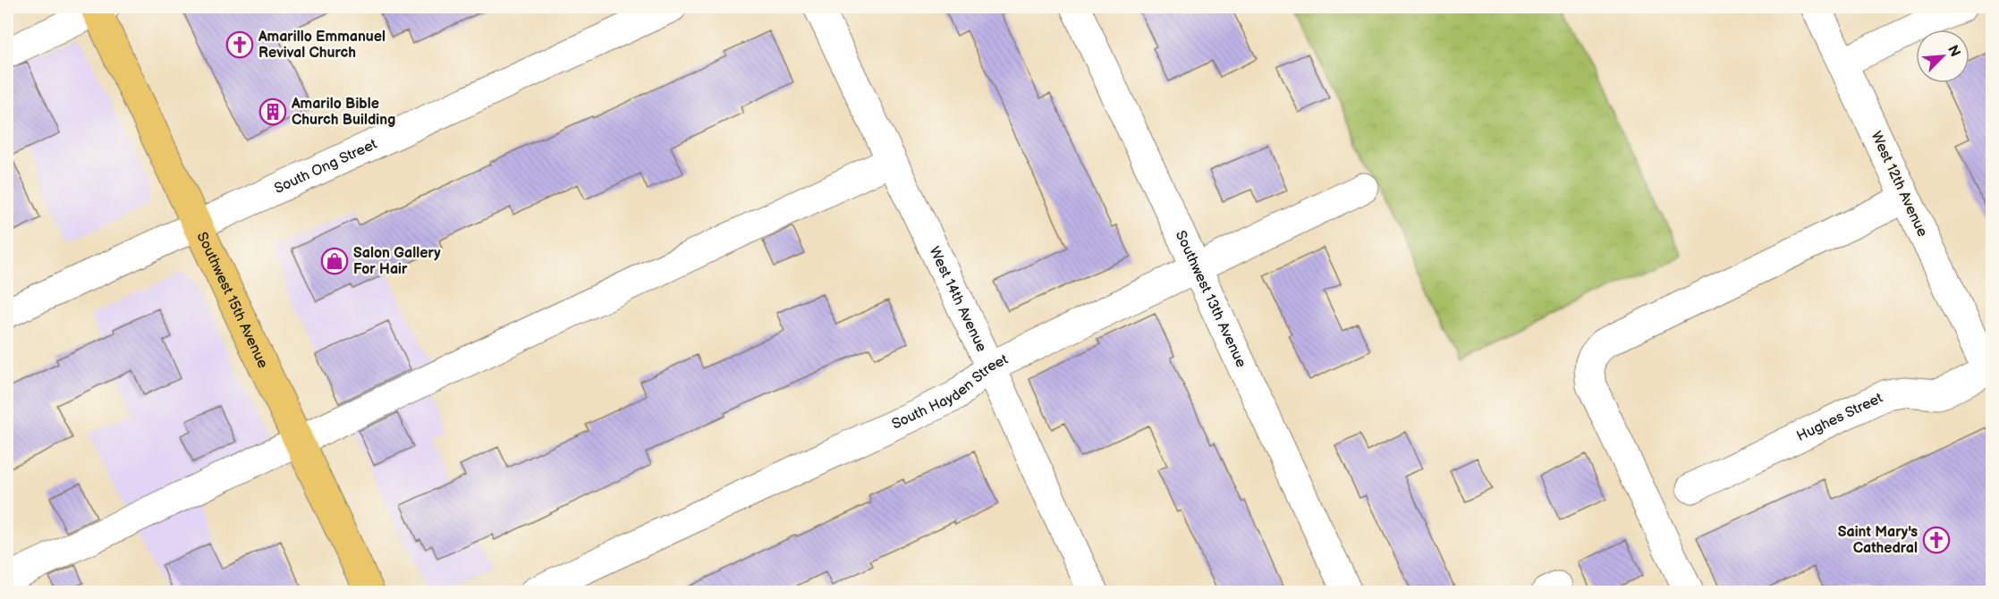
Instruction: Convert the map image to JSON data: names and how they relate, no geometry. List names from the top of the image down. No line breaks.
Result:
{"streets":{"main road":["Southwest 15th Avenue"],"street":["South Ong Street","West 12th Avenue","West 14th Avenue","Southwest 13th Avenue","South Hayden Street","Hughes Street"]},"crossings":[["South Ong Street","Southwest 15th Avenue"],["West 12th Avenue","Hughes Street"],["West 14th Avenue","South Hayden Street"],["Southwest 13th Avenue","South Hayden Street"]],"places":{"church":["Amarillo Emmanuel Revival Church","Saint Mary's Cathedral"],"building":["Amarilo Bible Church Building"],"shop":["Salon Gallery For Hair"]},"north":"top right"}
